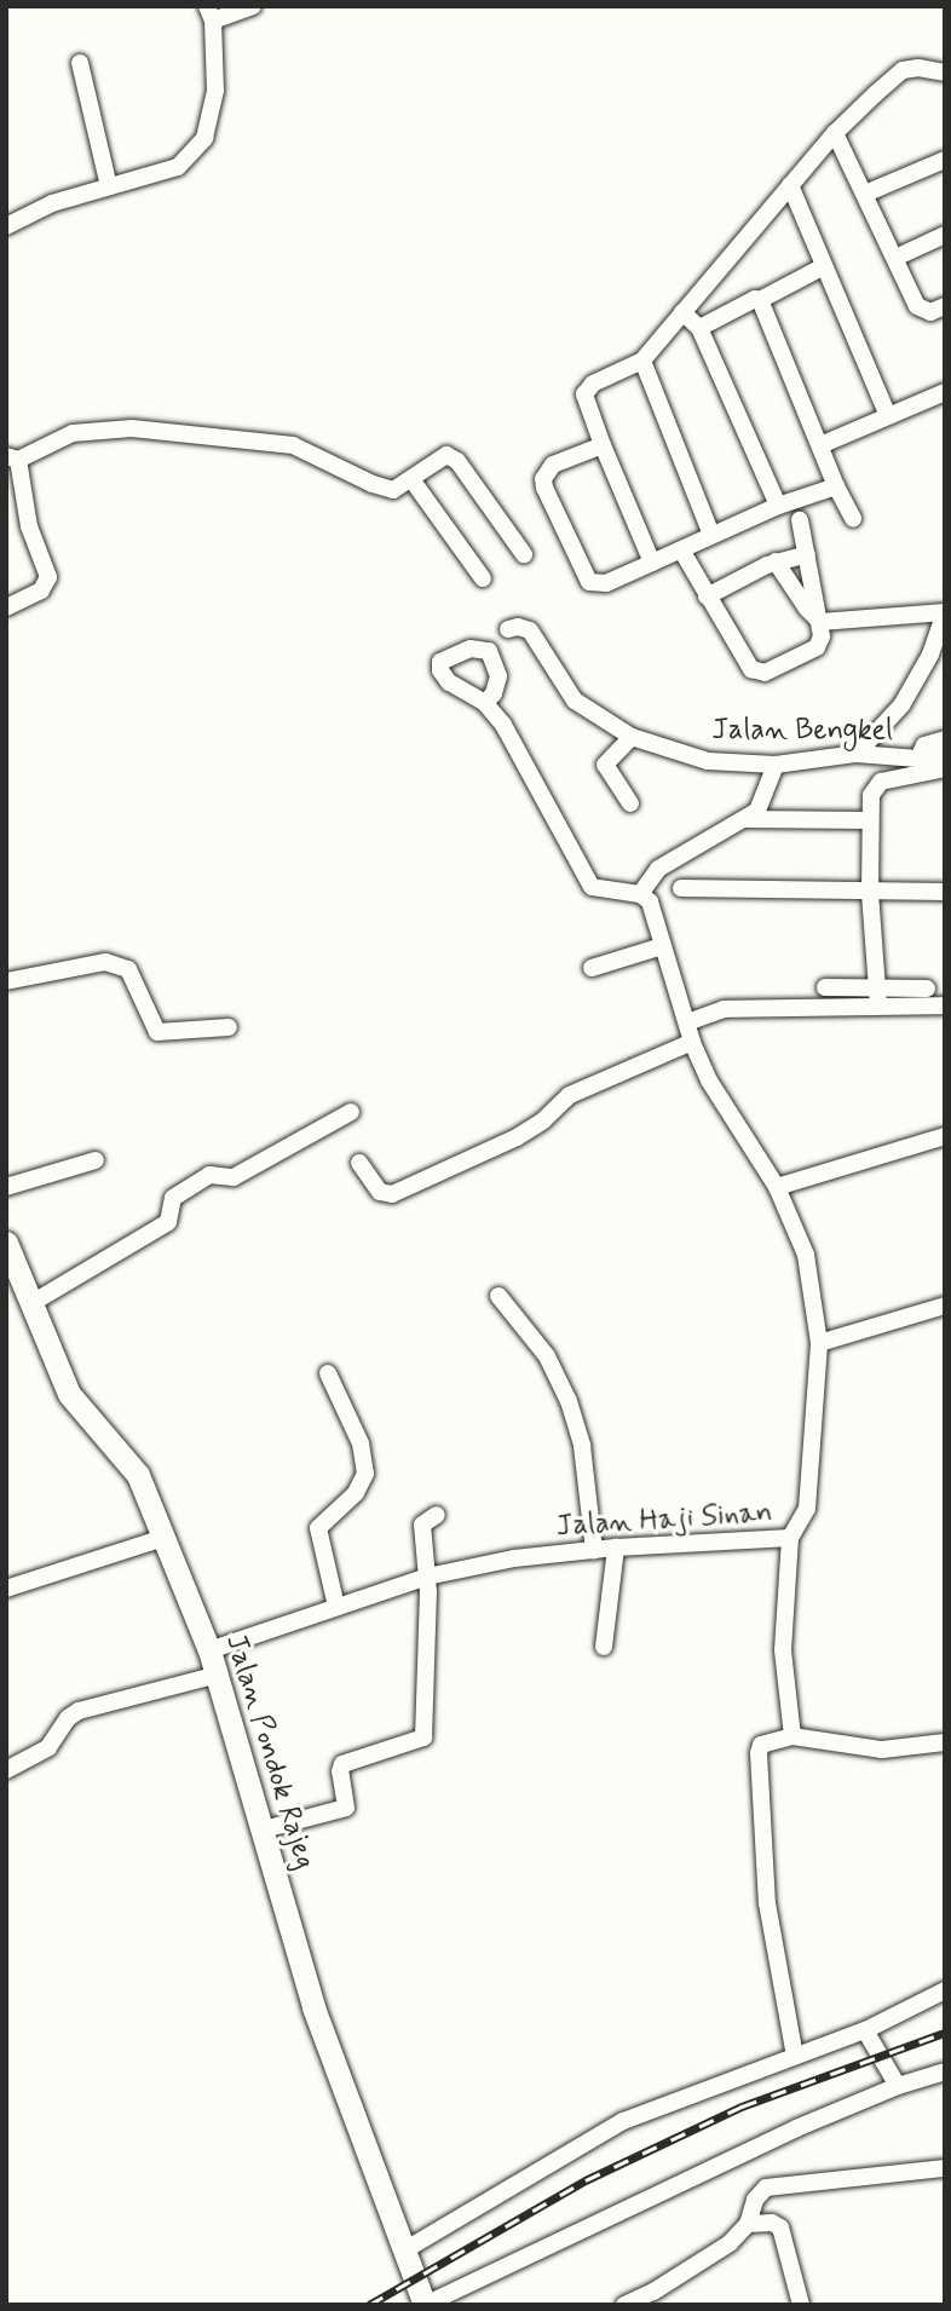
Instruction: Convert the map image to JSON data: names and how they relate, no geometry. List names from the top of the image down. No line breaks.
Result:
{"streets":{"main road":["Jalan Pondok Rajeg"],"street":["Jalan Bengkel","Jalan Haji Sinan"]},"crossings":[["Jalan Haji Sinan","Jalan Pondok Rajeg"]]}
